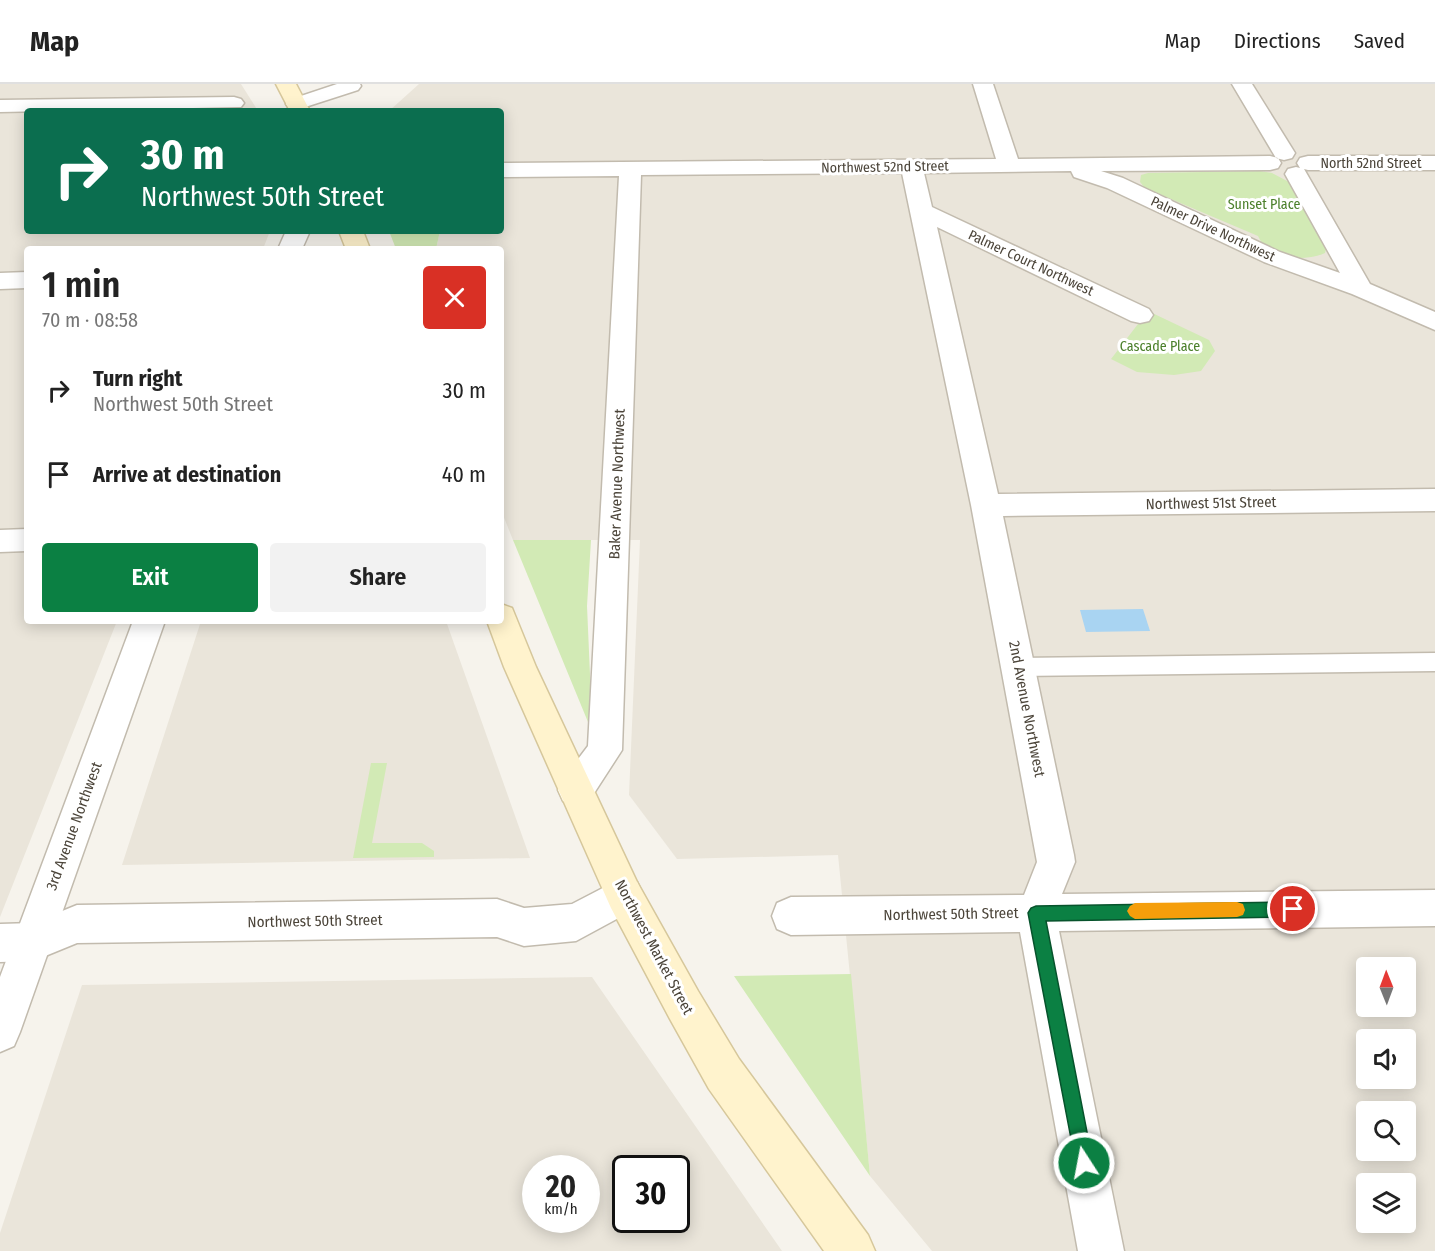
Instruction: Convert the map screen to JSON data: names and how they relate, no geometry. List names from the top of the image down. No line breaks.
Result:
{"streets":{"main road":["Northwest Market Street"],"street":["North 52nd Street","Northwest 52nd Street","Palmer Drive Northwest","Palmer Court Northwest","Baker Avenue Northwest","Northwest 51st Street","2nd Avenue Northwest","3rd Avenue Northwest","Northwest 50th Street"]},"crossings":[["Northwest 52nd Street","Palmer Drive Northwest"],["Northwest 52nd Street","Baker Avenue Northwest"],["Northwest 52nd Street","2nd Avenue Northwest"],["Palmer Court Northwest","2nd Avenue Northwest"],["Baker Avenue Northwest","Northwest Market Street"],["Northwest 51st Street","2nd Avenue Northwest"],["2nd Avenue Northwest","Northwest 50th Street"],["3rd Avenue Northwest","Northwest 50th Street"],["Northwest 50th Street","Northwest Market Street"]],"parks":["Sunset Place","Cascade Place"],"north":"top","page":{"header":"Map","nav":["Map","Directions","Saved"],"turn":["30 m","Northwest 50th Street"],"heading":["1 min","70 m · 08:58"],"list":[{"name":"Turn right","note":"Northwest 50th Street","value":"30 m"},{"name":"Arrive at destination","value":"40 m"}],"buttons":["Exit","Share"],"speed":"20 km/h","limit":"30"}}
